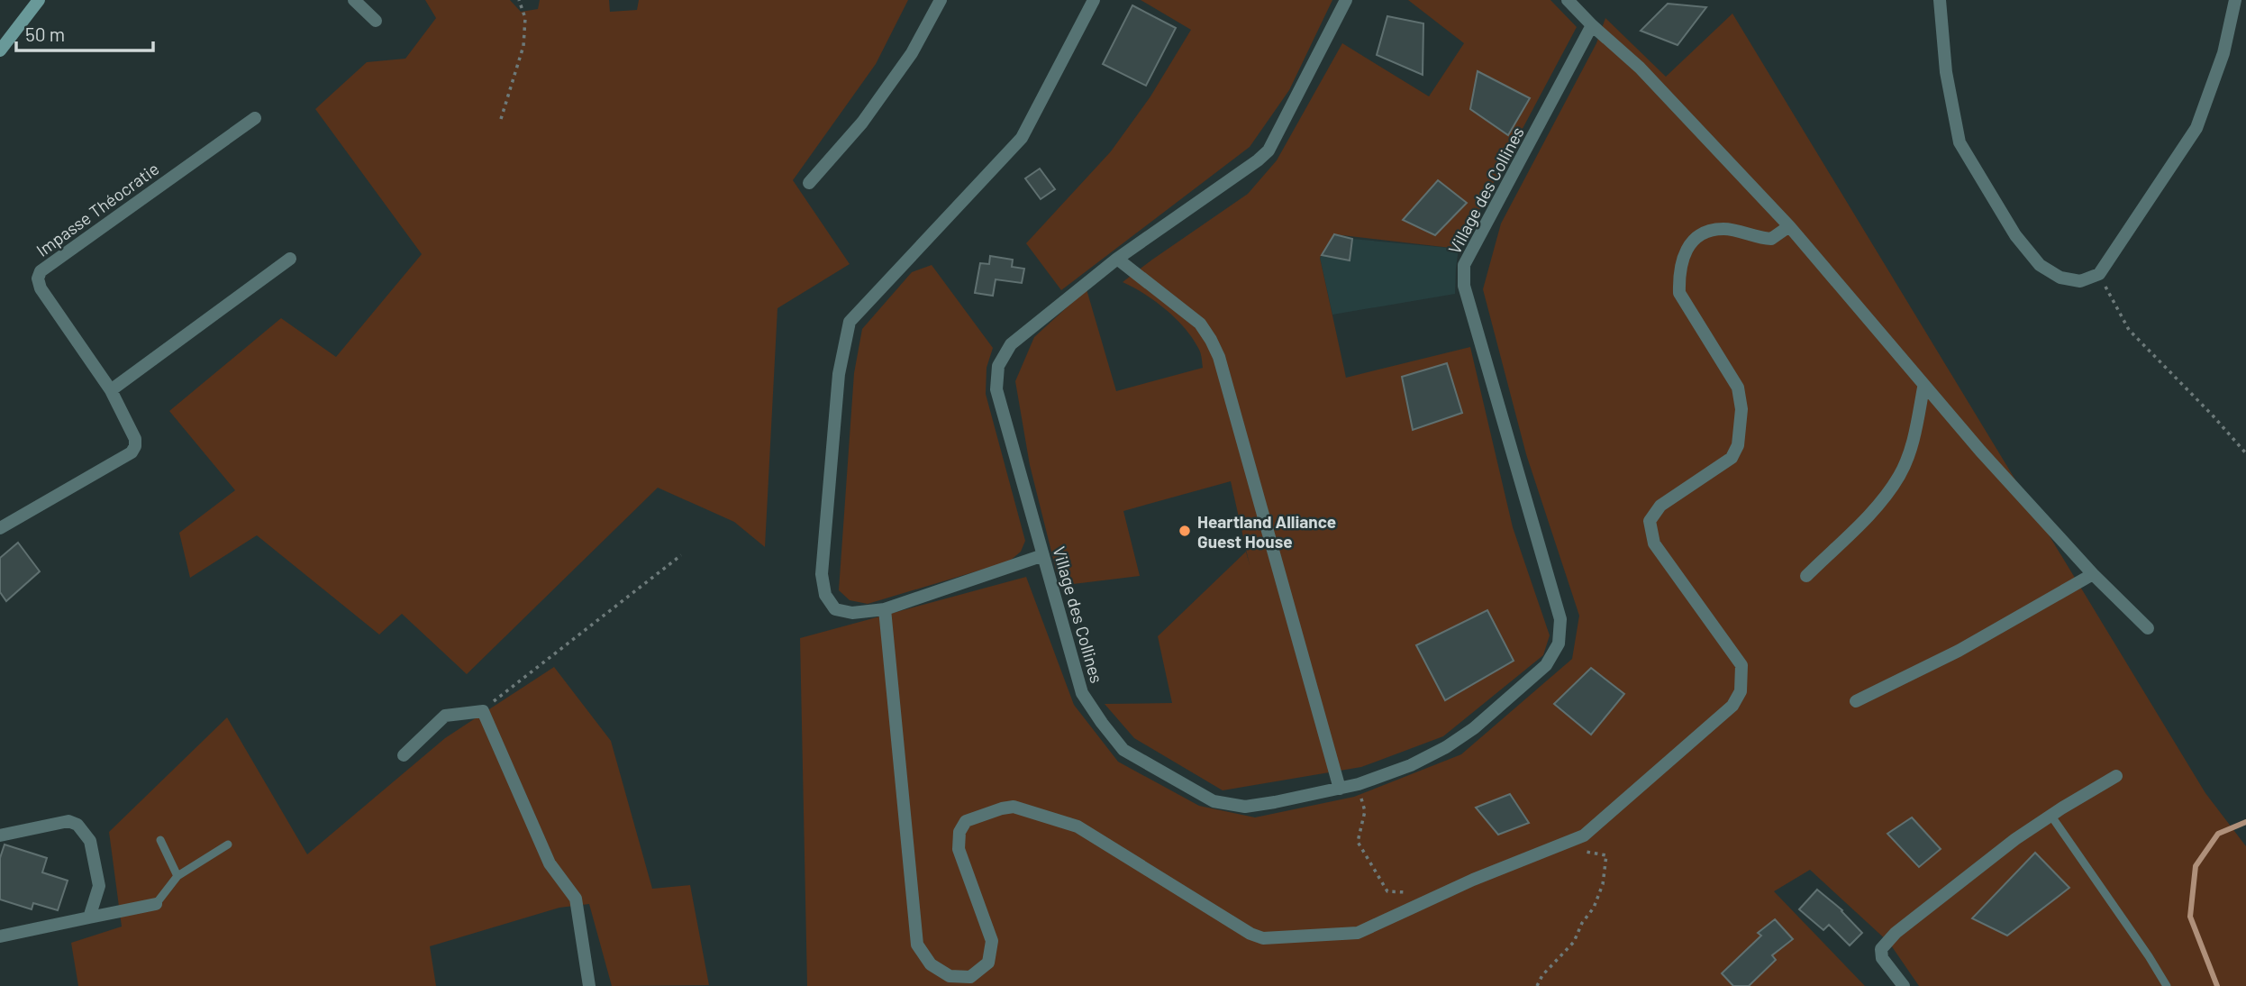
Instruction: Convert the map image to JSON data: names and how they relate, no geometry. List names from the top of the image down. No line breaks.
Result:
{"streets":{"street":["Village des Collines","Impasse Théocratie"]},"places":["Heartland Alliance Guest House"],"scale_bar":"50 m"}
